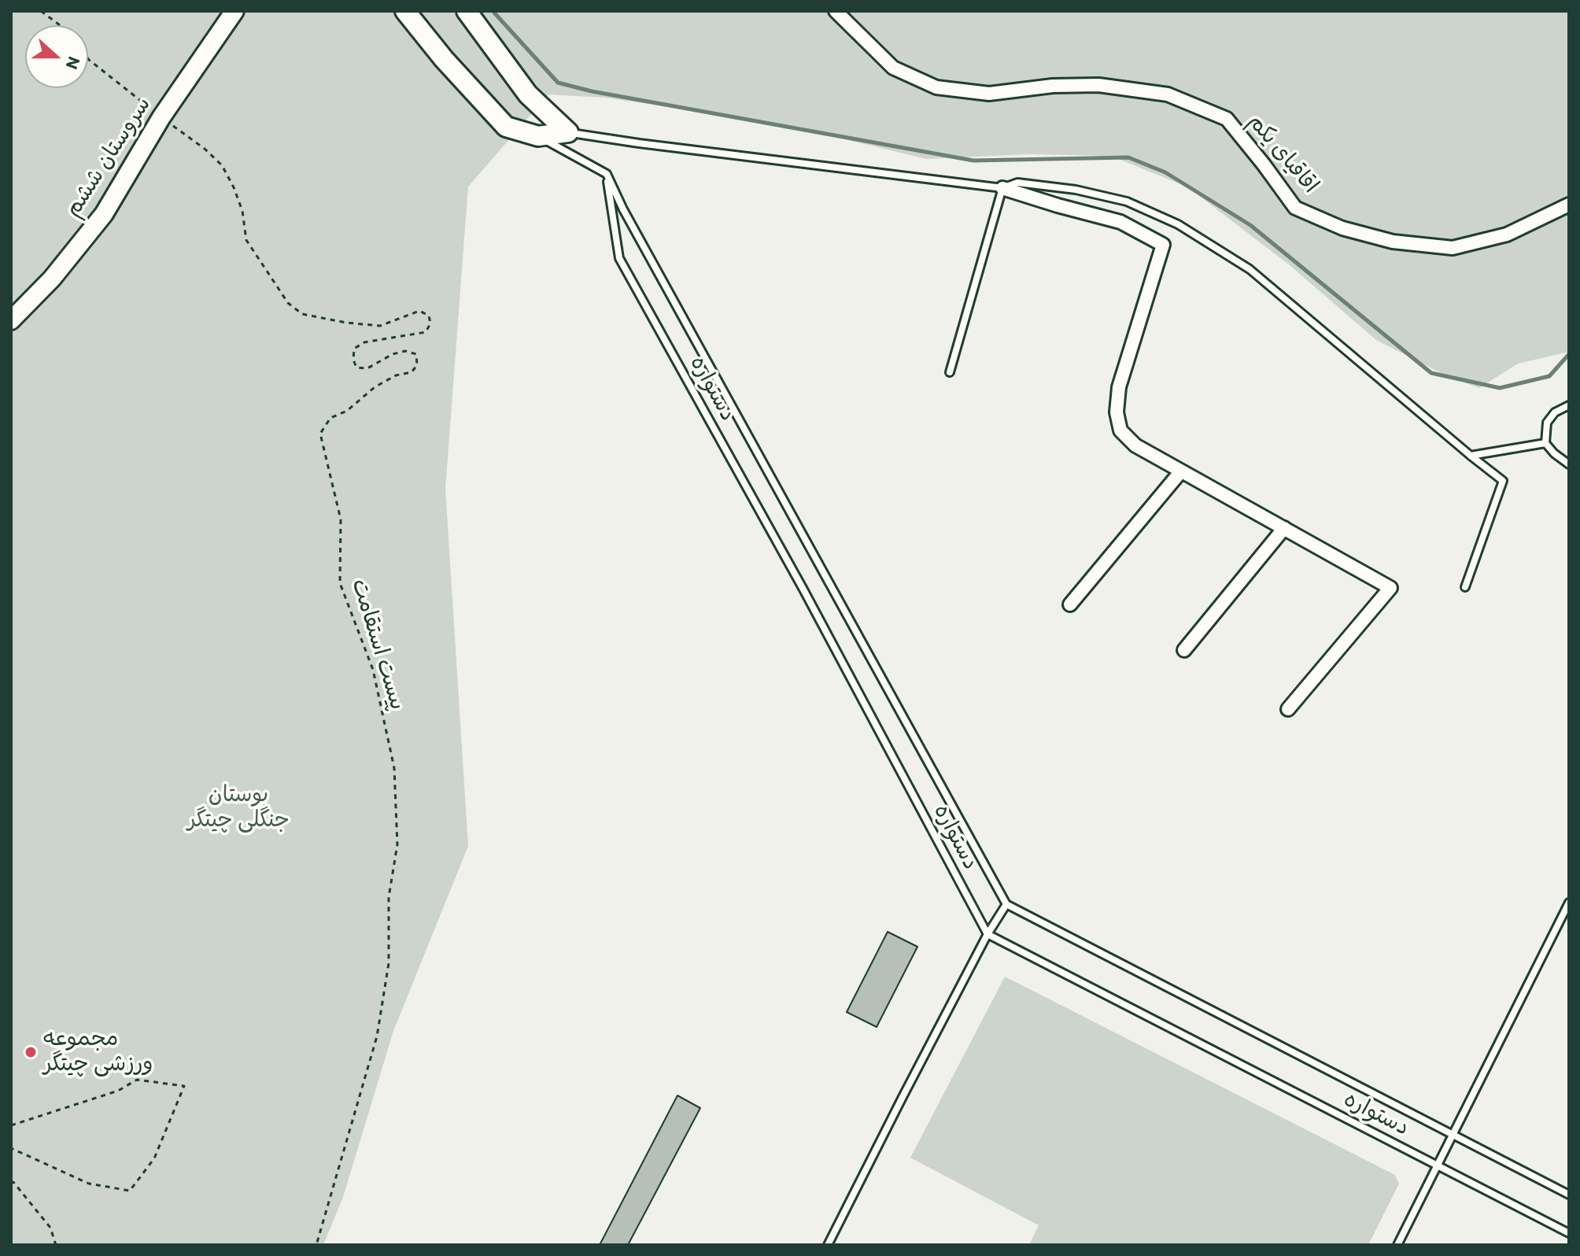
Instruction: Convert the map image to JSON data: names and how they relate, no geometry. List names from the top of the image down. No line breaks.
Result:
{"streets":{"street":["اقاقیای یکم","سروستان ششم"],"lane":["دستواره"],"path":["پیست استقامت"]},"crossings":[["سروستان ششم","پیست استقامت"]],"parks":["بوستان جنگلی چیتگر"],"places":["مجموعه ورزشی چیتگر"],"north":"right"}
